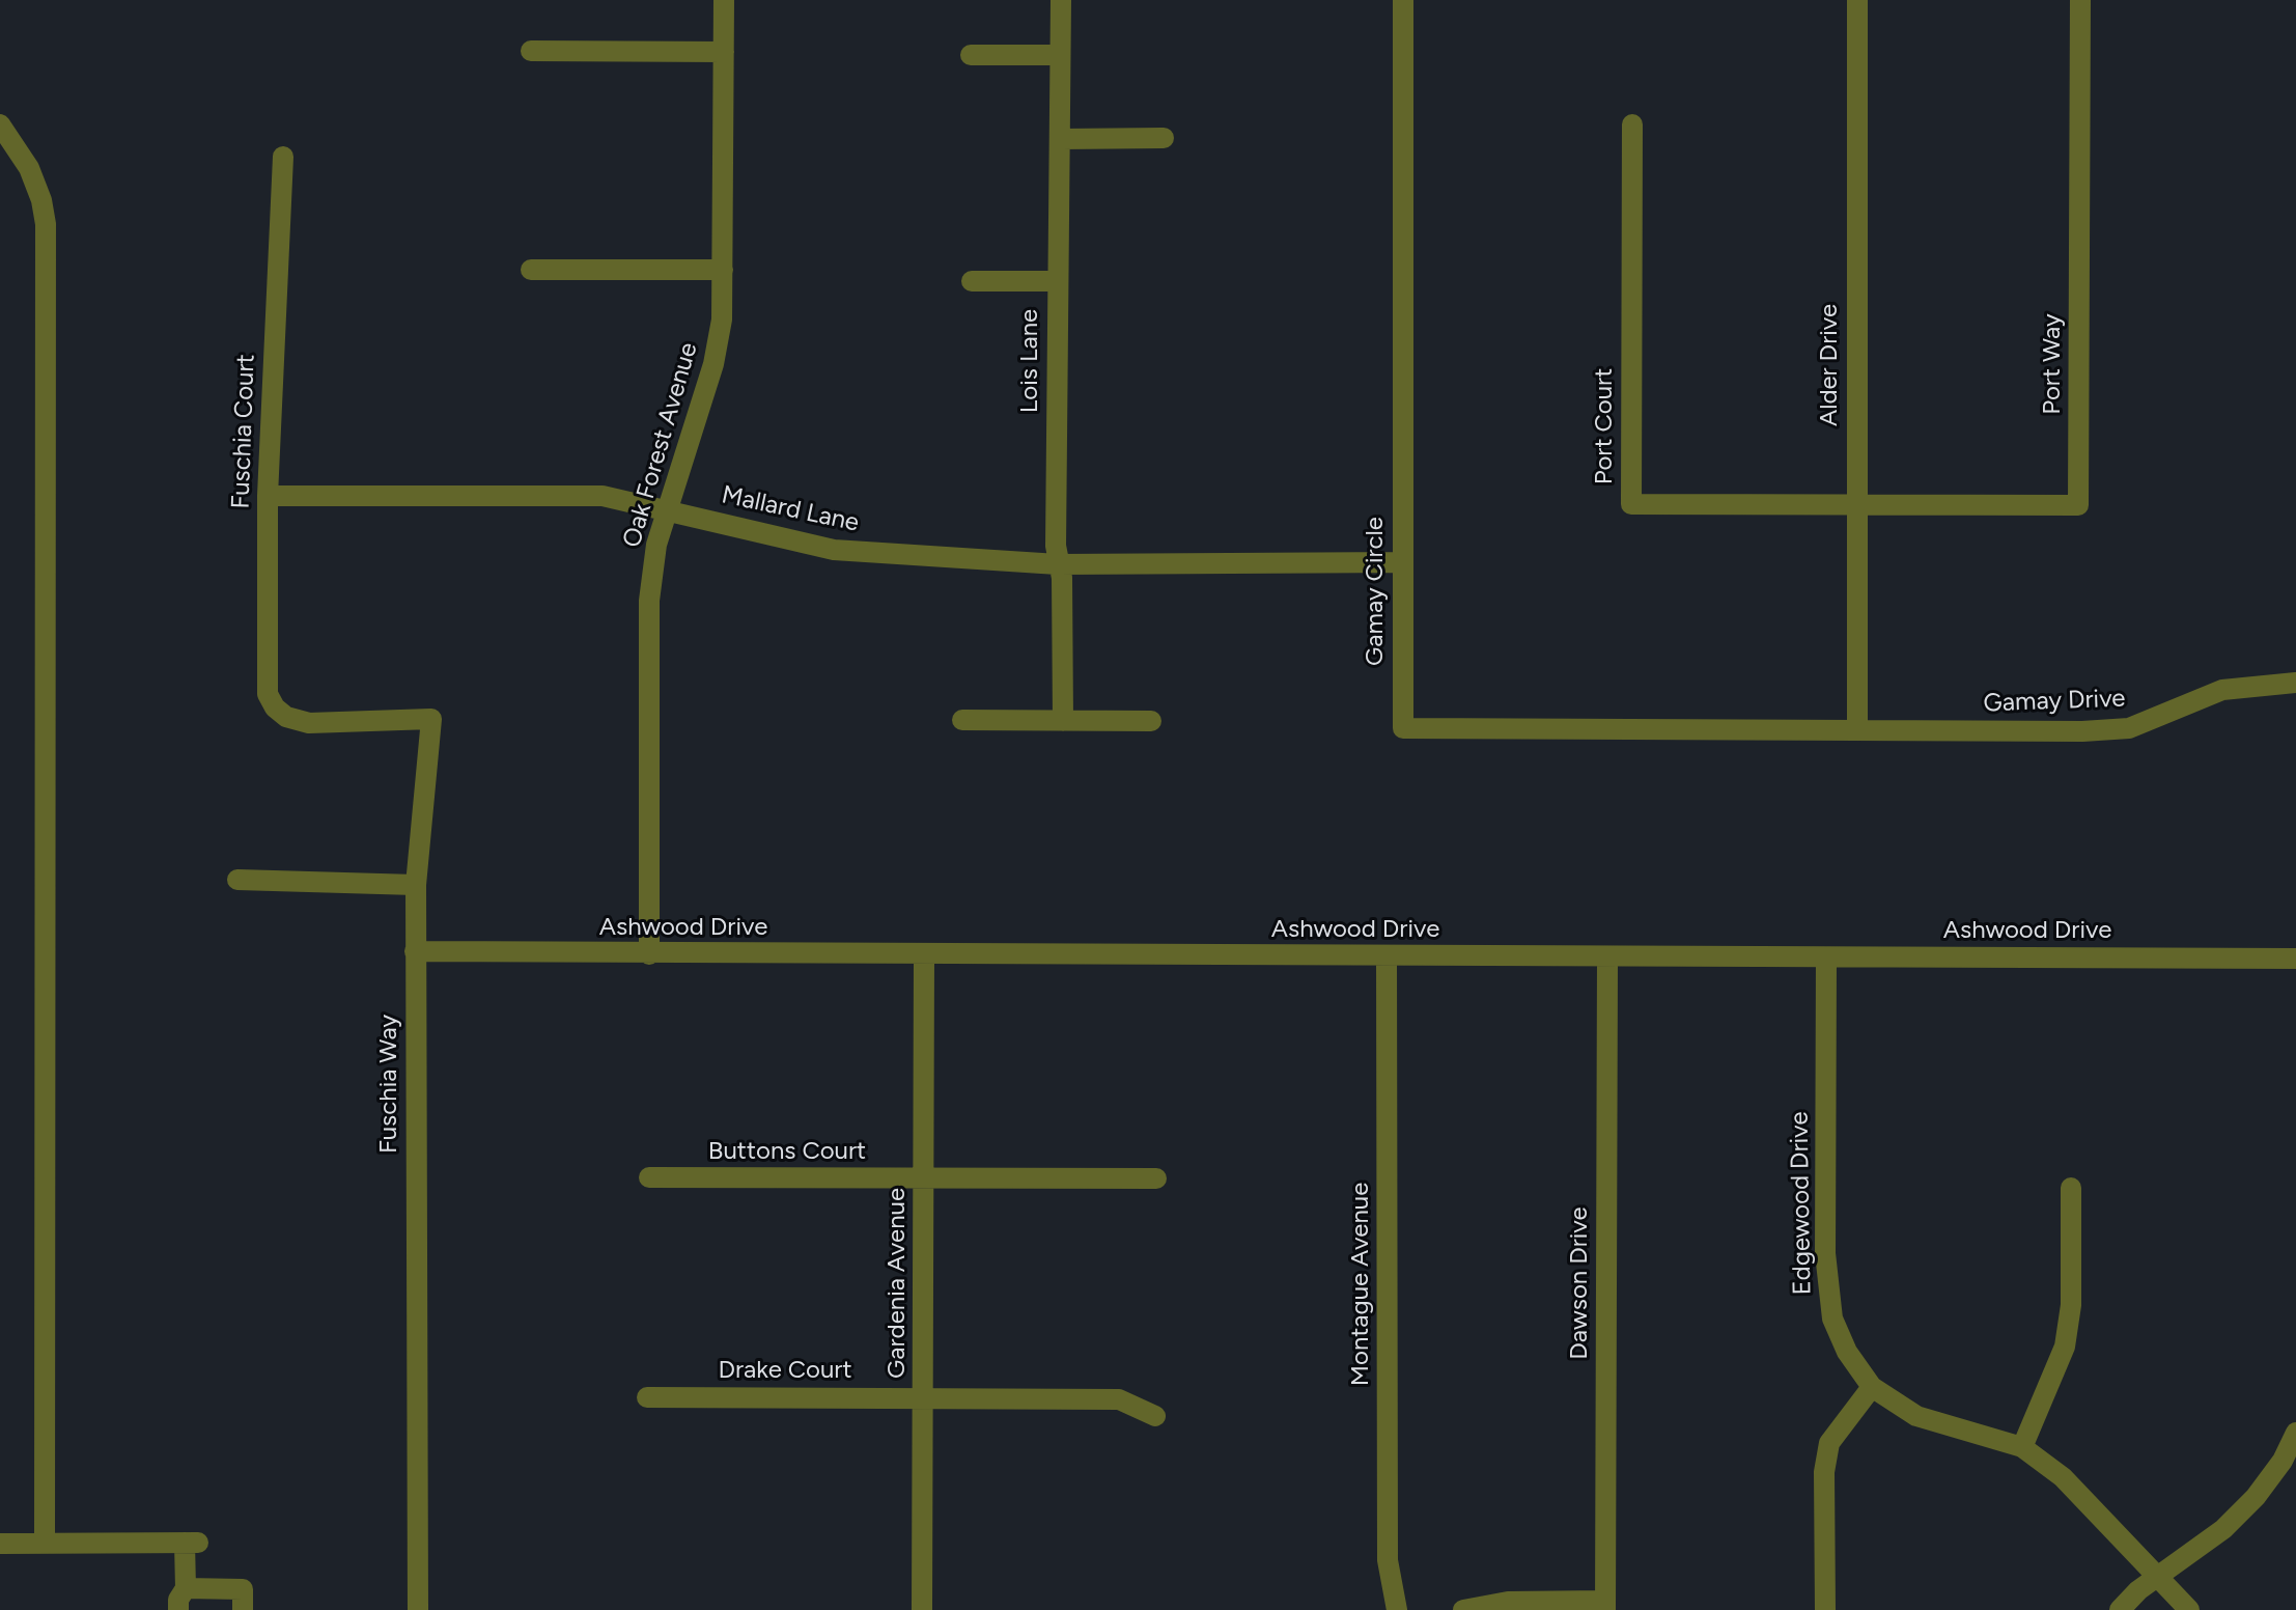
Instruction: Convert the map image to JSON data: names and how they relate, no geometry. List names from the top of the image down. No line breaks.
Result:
{"streets":{"street":["Lois Lane","Port Way","Alder Drive","Port Court","Fuschia Court","Oak Forest Avenue","Mallard Lane","Gamay Circle","Gamay Drive","Ashwood Drive","Fuschia Way","Buttons Court","Edgewood Drive","Gardenia Avenue","Dawson Drive","Montague Avenue","Drake Court"]},"crossings":[["Lois Lane","Mallard Lane"],["Port Way","Alder Drive"],["Port Way","Port Court"],["Alder Drive","Port Court"],["Alder Drive","Gamay Circle"],["Alder Drive","Gamay Drive"],["Fuschia Court","Mallard Lane"],["Fuschia Court","Fuschia Way"],["Oak Forest Avenue","Mallard Lane"],["Oak Forest Avenue","Ashwood Drive"],["Mallard Lane","Gamay Circle"],["Gamay Circle","Gamay Drive"],["Ashwood Drive","Fuschia Way"],["Ashwood Drive","Edgewood Drive"],["Ashwood Drive","Gardenia Avenue"],["Ashwood Drive","Dawson Drive"],["Ashwood Drive","Montague Avenue"],["Buttons Court","Gardenia Avenue"],["Gardenia Avenue","Drake Court"]]}
